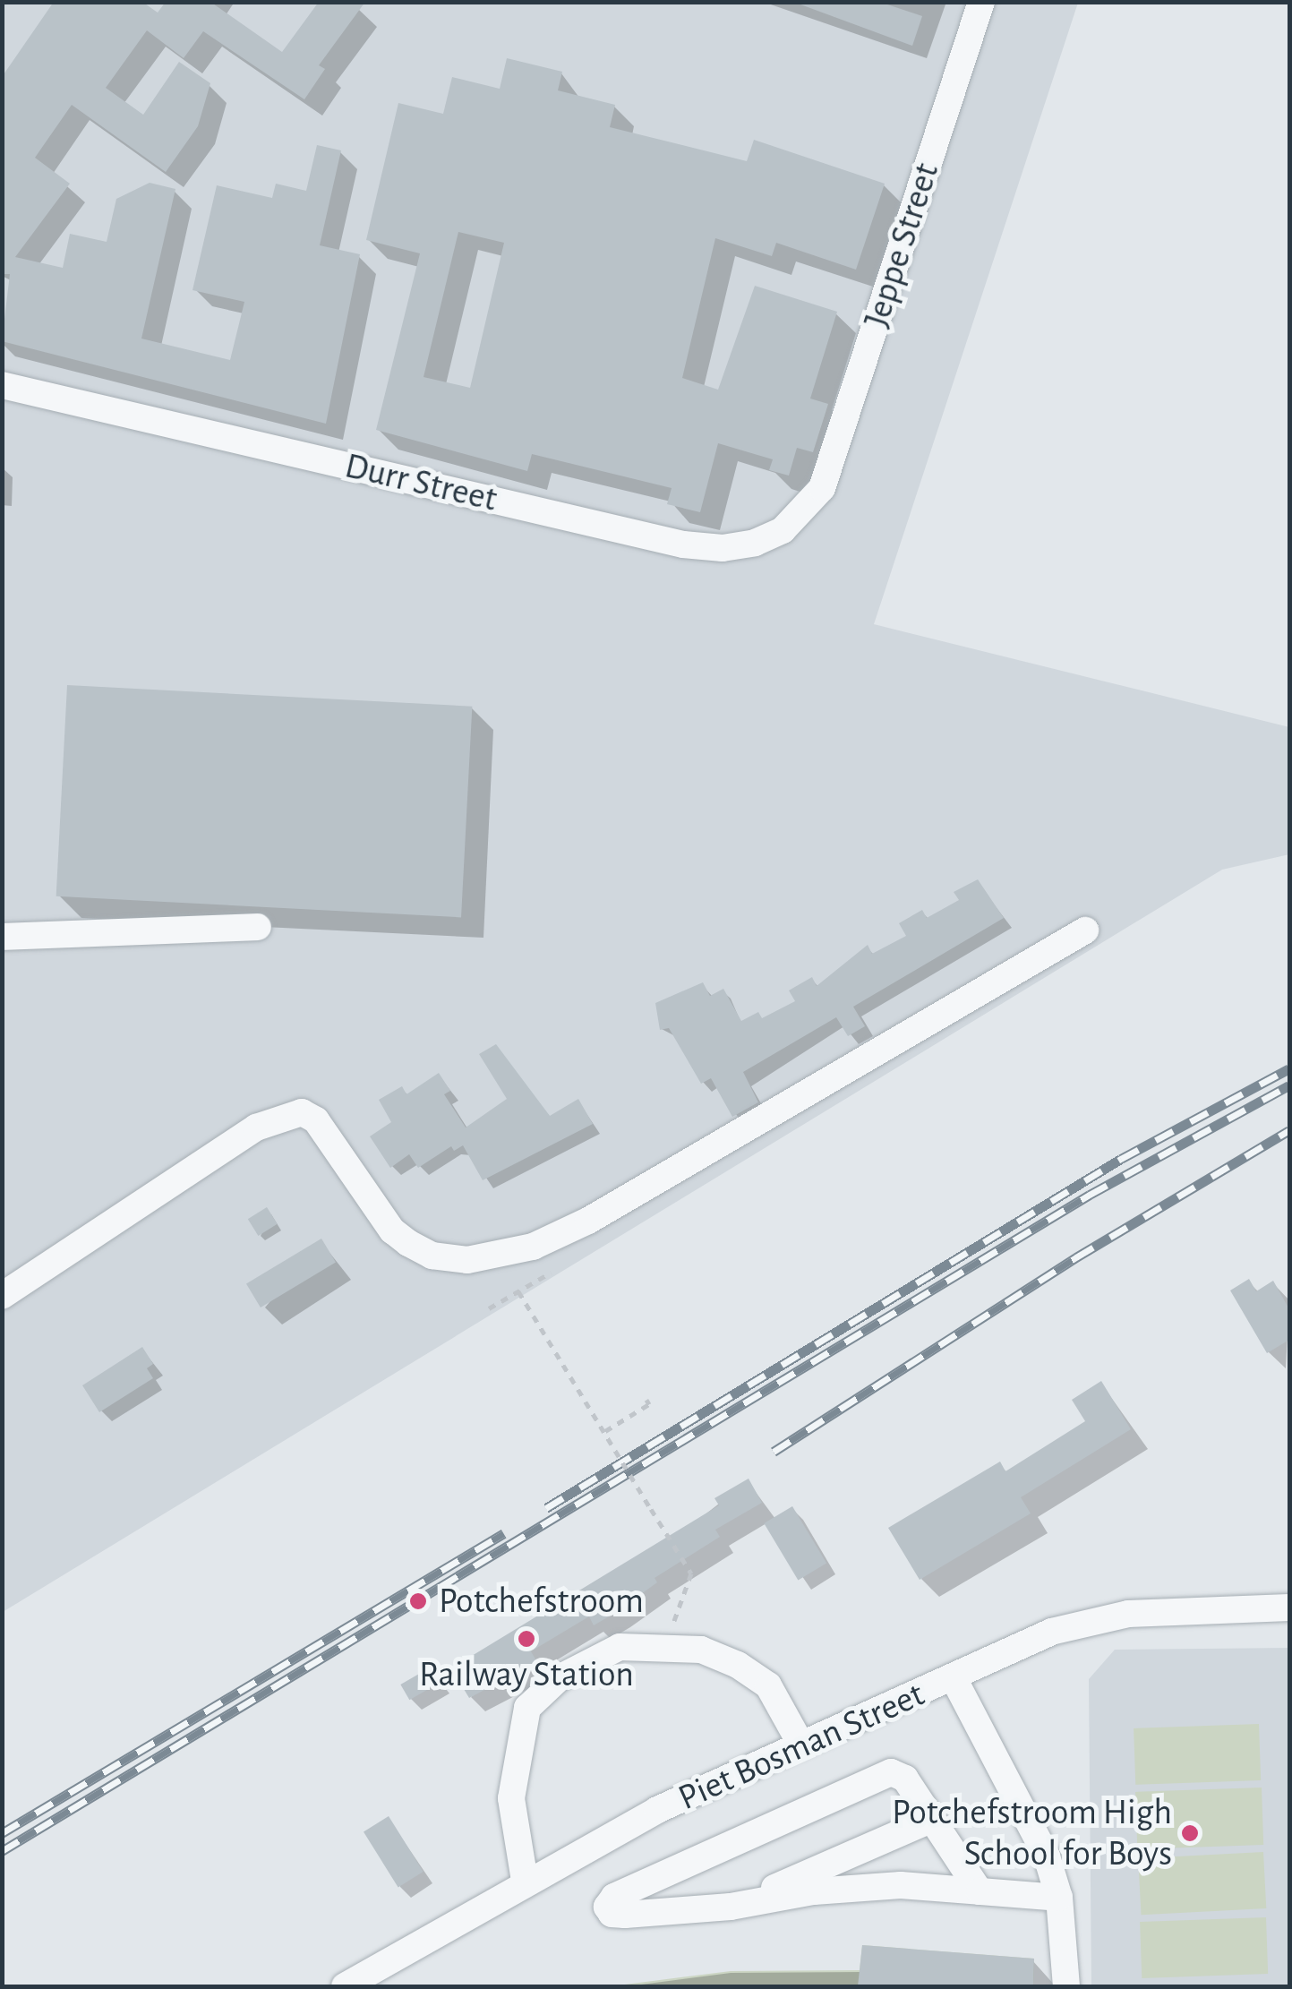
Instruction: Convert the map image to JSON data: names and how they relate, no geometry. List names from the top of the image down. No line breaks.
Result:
{"streets":{"street":["Jeppe Street","Durr Street","Piet Bosman Street"]},"crossings":[["Jeppe Street","Durr Street"]],"places":["Potchefstroom","Railway Station","Potchefstroom High School for Boys"]}
